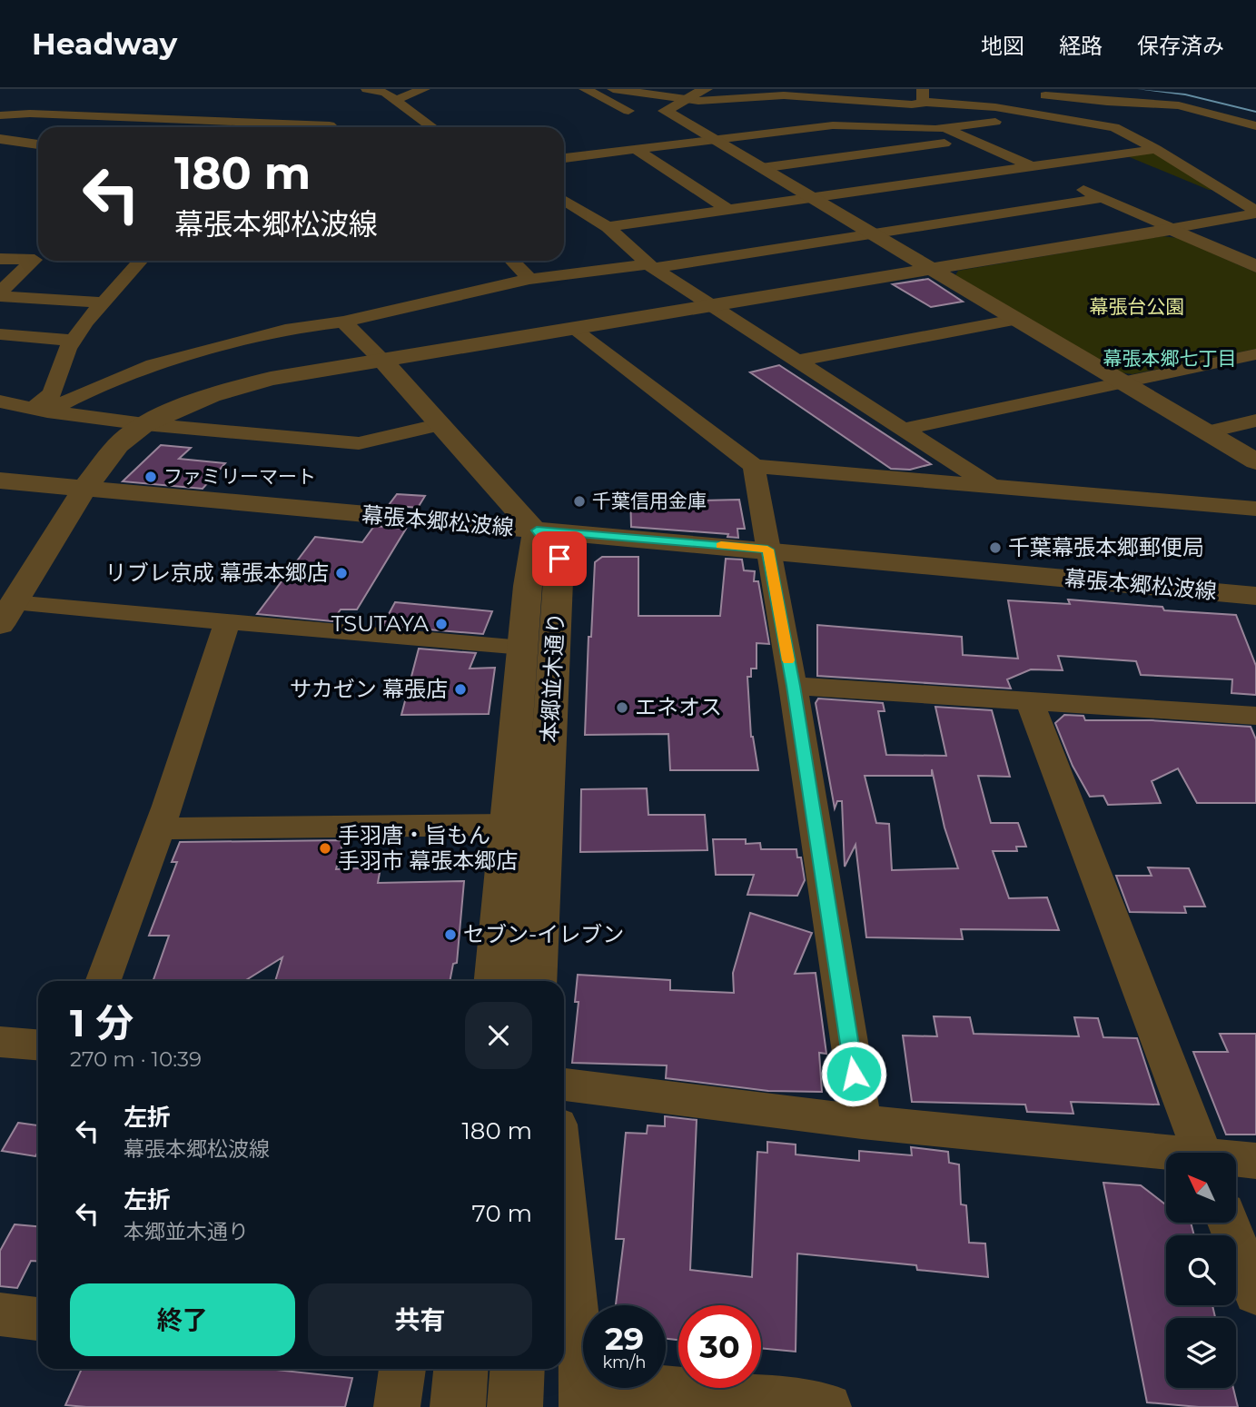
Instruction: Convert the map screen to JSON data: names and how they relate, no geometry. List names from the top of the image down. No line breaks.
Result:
{"streets":{"street":["幕張本郷松波線","本郷並木通り"]},"crossings":[["幕張本郷松波線","本郷並木通り"]],"districts":["幕張本郷七丁目"],"parks":["幕張台公園"],"places":["ファミリーマート","千葉信用金庫","千葉幕張本郷郵便局","リブレ京成 幕張本郷店","TSUTAYA","サカゼン 幕張店","エネオス","手羽唐・旨もん 手羽市 幕張本郷店","セブン-イレブン"],"north":"top left","page":{"header":"Headway","nav":["地図","経路","保存済み"],"turn":["180 m","幕張本郷松波線"],"heading":["1 分","270 m · 10:39"],"list":[{"name":"左折","note":"幕張本郷松波線","value":"180 m"},{"name":"左折","note":"本郷並木通り","value":"70 m"}],"buttons":["終了","共有"],"speed":"29 km/h","limit":"30"}}
